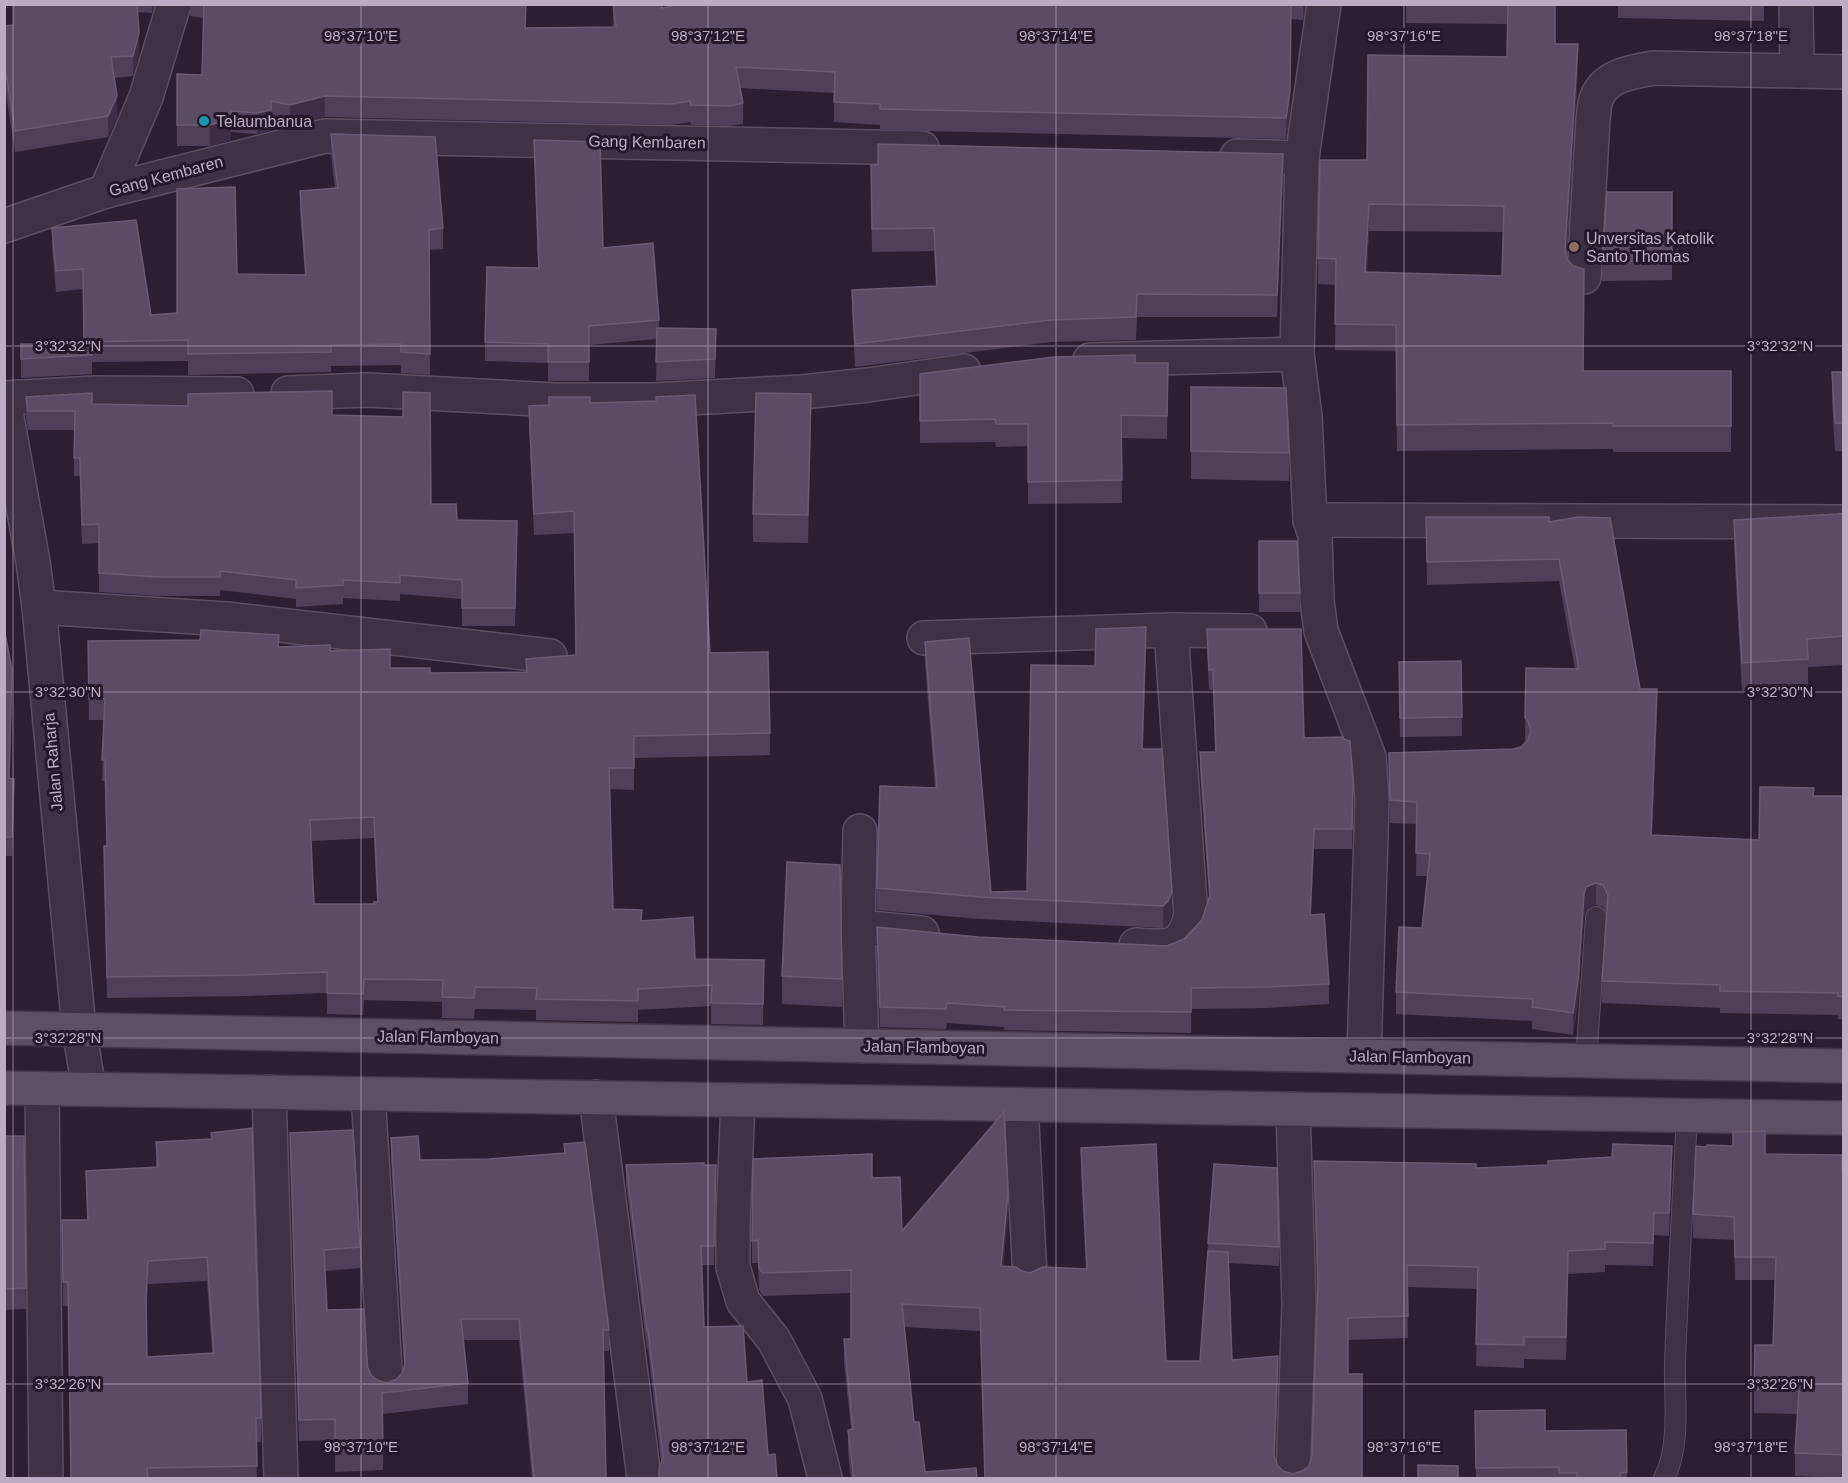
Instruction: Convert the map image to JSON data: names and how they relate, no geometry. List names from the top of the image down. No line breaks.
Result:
{"streets":{"main road":["Jalan Flamboyan"],"street":["Gang Kembaren","Jalan Raharja"]},"crossings":[["Jalan Raharja","Jalan Flamboyan"]],"places":["Telaumbanua","Unversitas Katolik Santo Thomas"],"coordinates":["98°37'10\"E","98°37'12\"E","98°37'14\"E","98°37'16\"E","98°37'18\"E","3°32'32\"N","3°32'30\"N","3°32'28\"N","3°32'26\"N"]}
